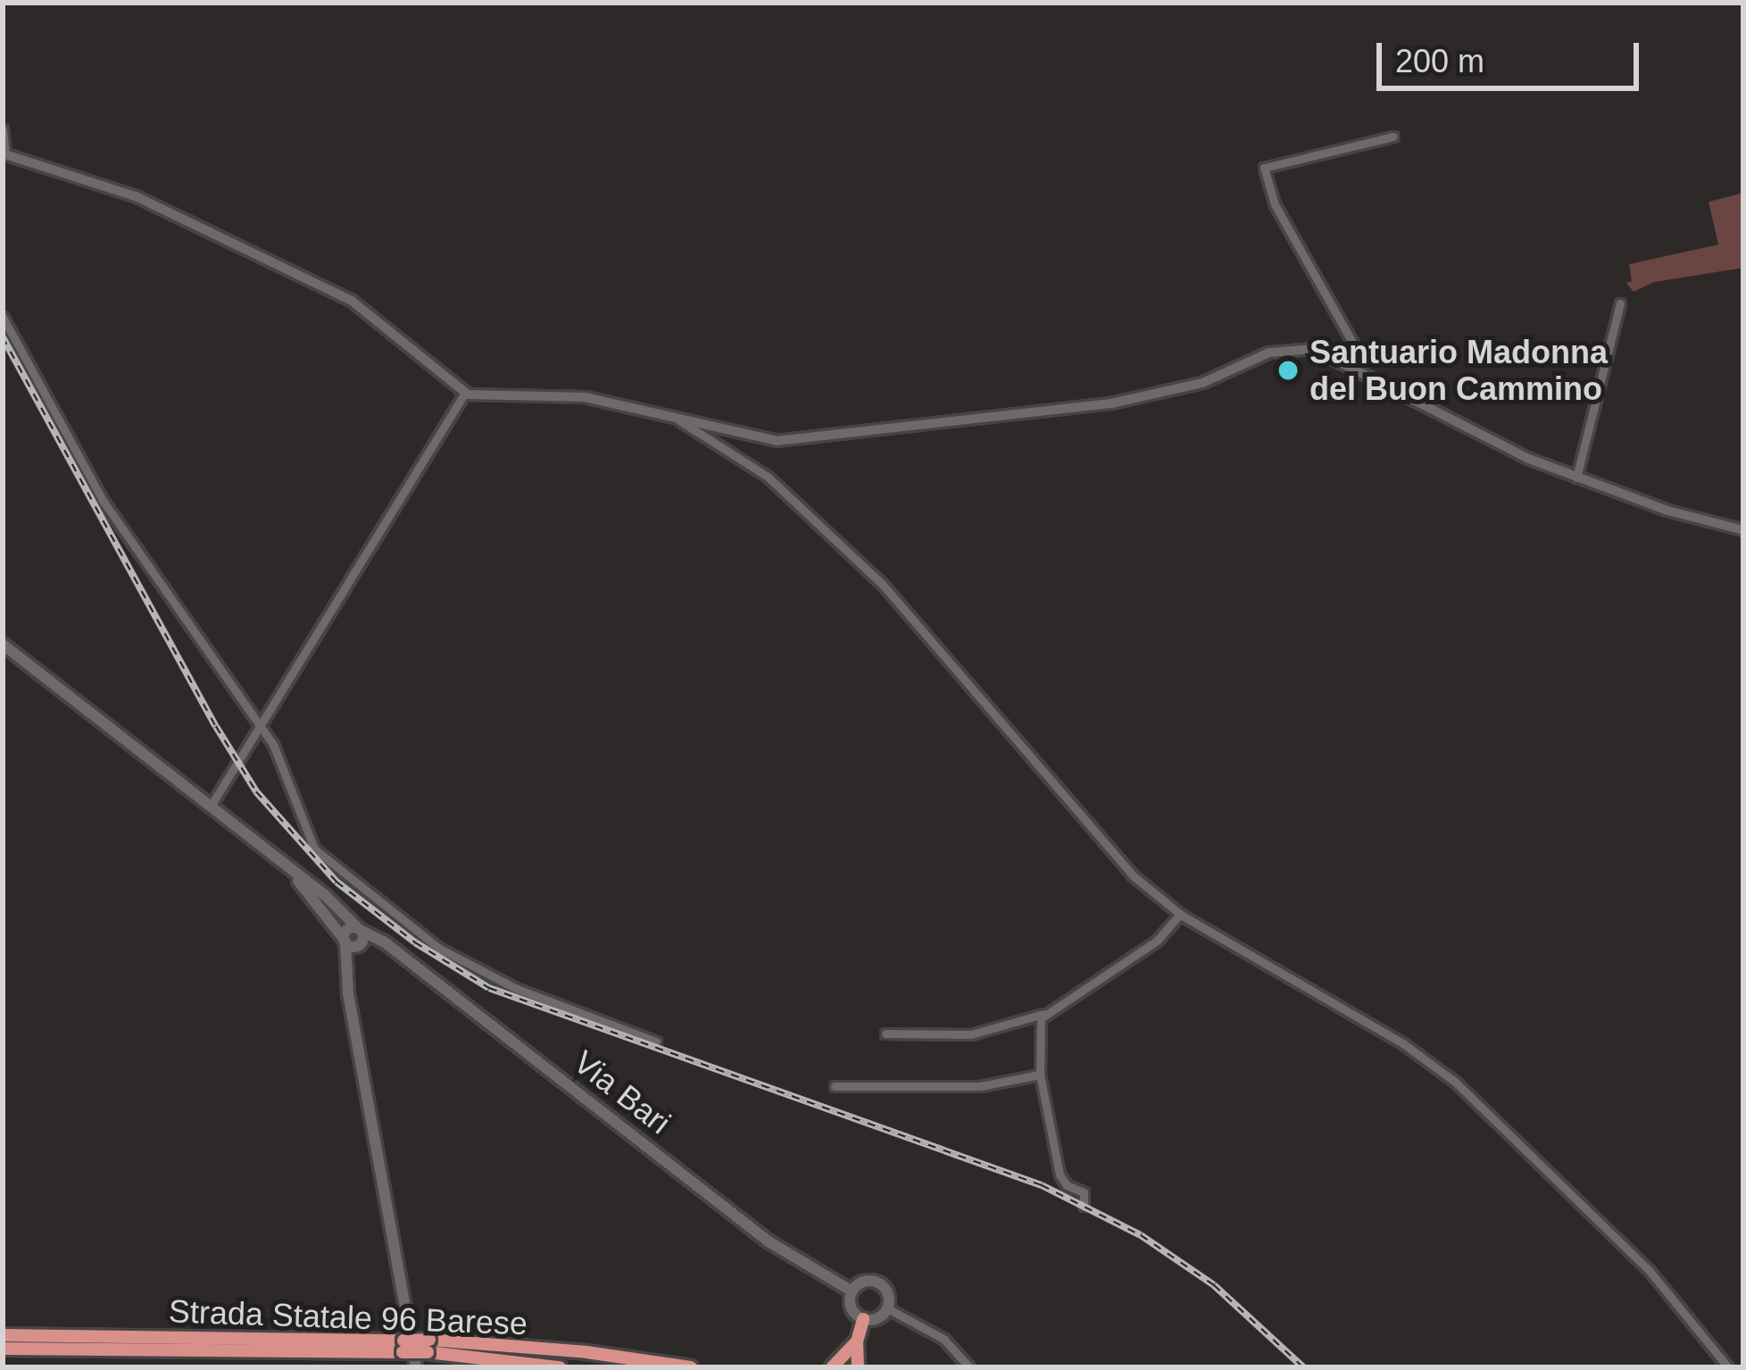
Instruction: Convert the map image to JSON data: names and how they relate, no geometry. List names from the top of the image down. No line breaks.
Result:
{"streets":{"highway":["Strada Statale 96 Barese"],"main road":["Via Bari"]},"places":["Santuario Madonna del Buon Cammino"],"scale_bar":"200 m"}
